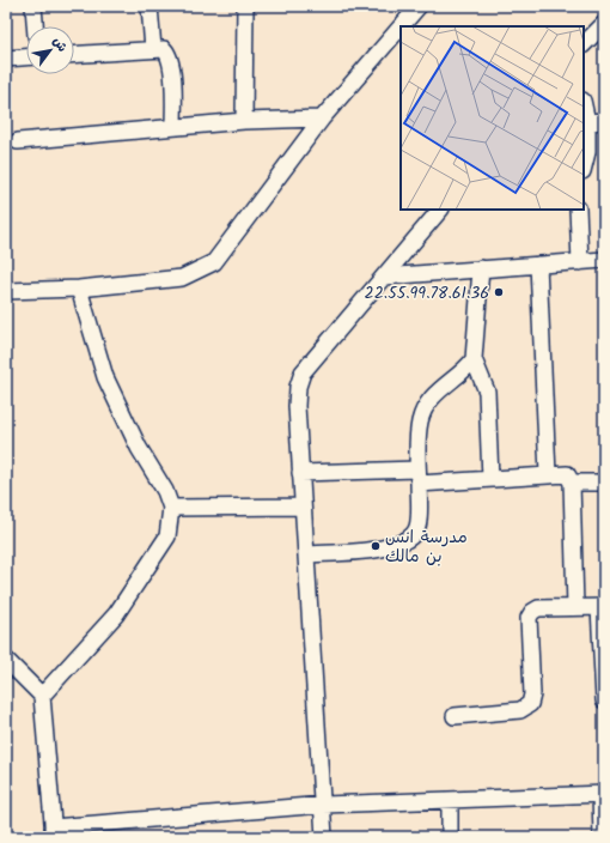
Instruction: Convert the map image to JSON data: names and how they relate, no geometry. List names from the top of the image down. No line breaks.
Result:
{"places":["22.55.99.78.61.36","مدرسة انس بن مالك"],"north":"top right"}
